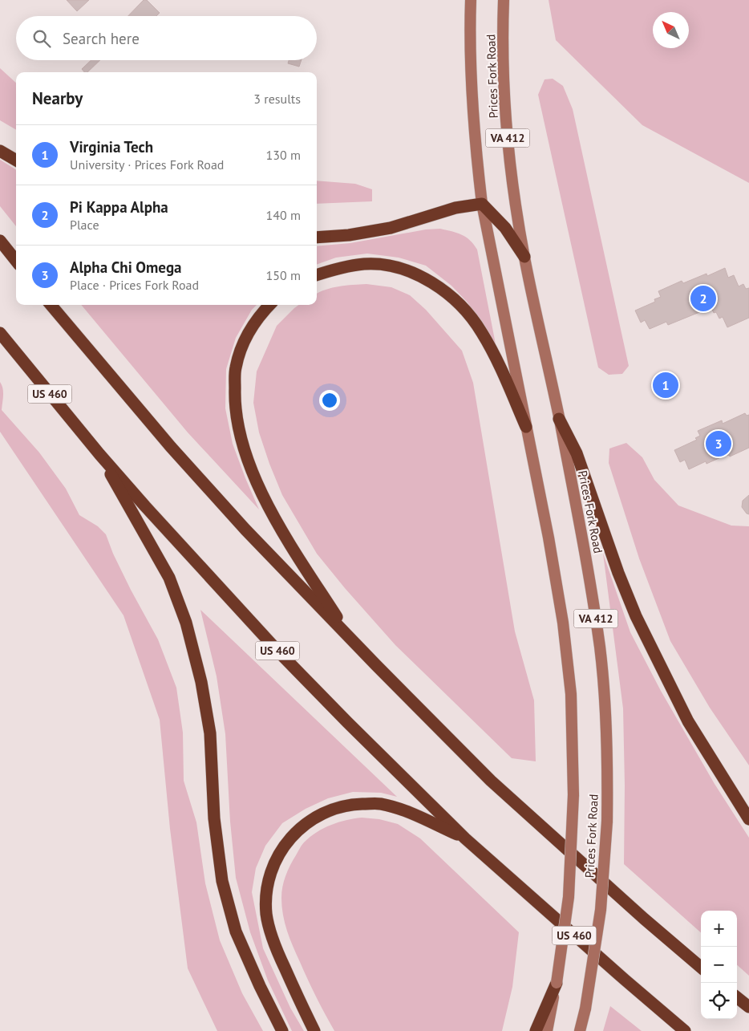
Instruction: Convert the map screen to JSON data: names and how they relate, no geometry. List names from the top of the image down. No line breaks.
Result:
{"streets":{"highway":["US 460"],"main road":["Prices Fork Road","VA 412"]},"north":"top left","page":{"search":"Search here","heading":["Nearby","3 results"],"list":[{"mark":"1","name":"Virginia Tech","note":"University · Prices Fork Road","value":"130 m"},{"mark":"2","name":"Pi Kappa Alpha","note":"Place","value":"140 m"},{"mark":"3","name":"Alpha Chi Omega","note":"Place · Prices Fork Road","value":"150 m"}],"pins":["2","1","3"],"map_buttons":["+","−"]}}
